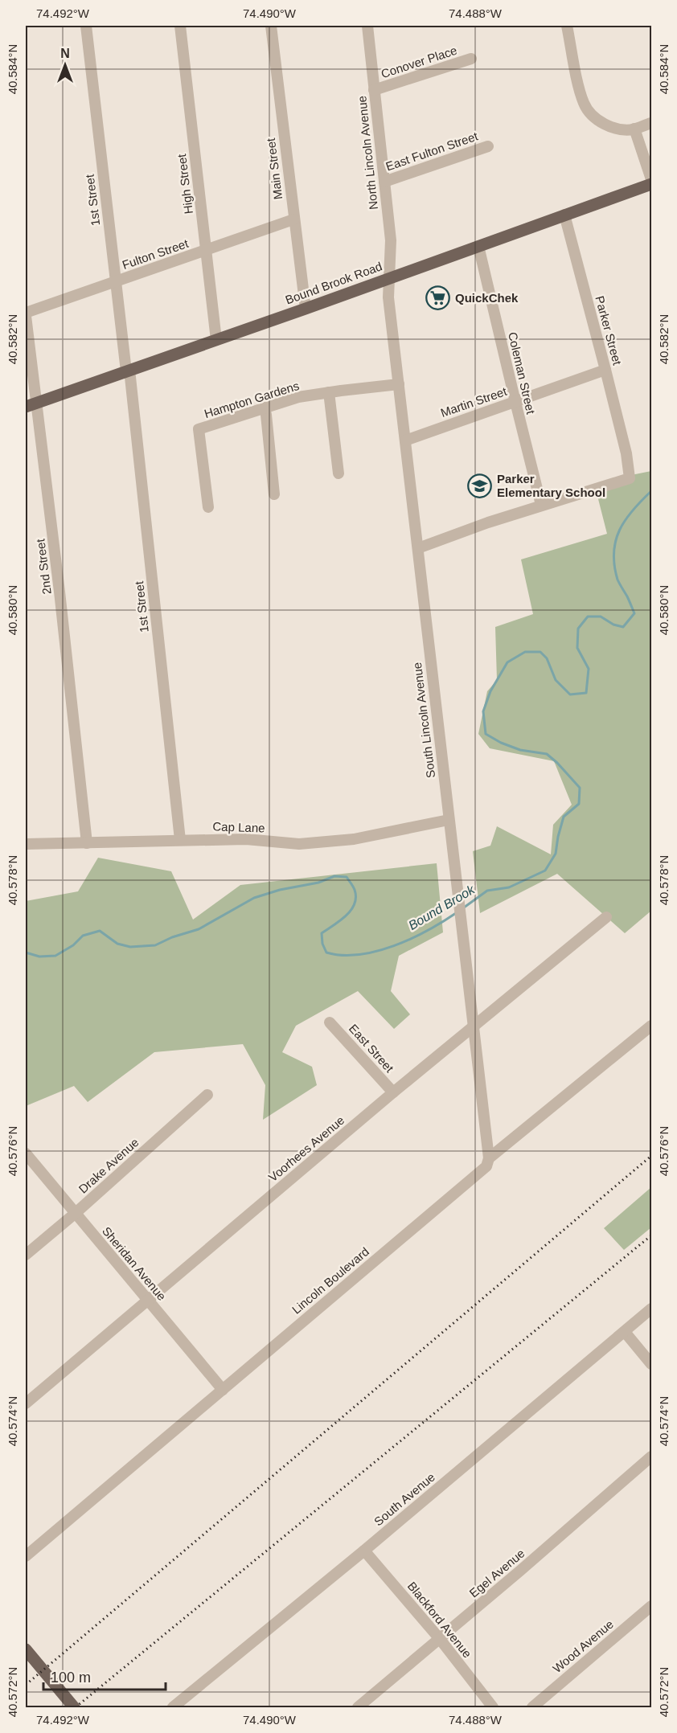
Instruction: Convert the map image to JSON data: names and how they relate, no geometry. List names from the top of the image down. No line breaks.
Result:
{"streets":{"main road":["Bound Brook Road"],"street":["Conover Place","East Fulton Street","North Lincoln Avenue","Main Street","High Street","1st Street","Fulton Street","Parker Street","Coleman Street","Hampton Gardens","Martin Street","2nd Street","South Lincoln Avenue","Cap Lane","East Street","Voorhees Avenue","Drake Avenue","Sheridan Avenue","Lincoln Boulevard","South Avenue","Egel Avenue","Blackford Avenue","Wood Avenue"]},"crossings":[["Conover Place","North Lincoln Avenue"],["East Fulton Street","North Lincoln Avenue"],["North Lincoln Avenue","Bound Brook Road"],["North Lincoln Avenue","South Lincoln Avenue"],["Main Street","Fulton Street"],["Main Street","Bound Brook Road"],["High Street","Fulton Street"],["High Street","Bound Brook Road"],["1st Street","Fulton Street"],["1st Street","Bound Brook Road"],["1st Street","Cap Lane"],["Fulton Street","2nd Street"],["Bound Brook Road","Parker Street"],["Bound Brook Road","Coleman Street"],["Bound Brook Road","2nd Street"],["Bound Brook Road","South Lincoln Avenue"],["Parker Street","Coleman Street"],["Parker Street","Martin Street"],["Coleman Street","Martin Street"],["Hampton Gardens","South Lincoln Avenue"],["Martin Street","South Lincoln Avenue"],["2nd Street","Cap Lane"],["South Lincoln Avenue","Cap Lane"],["South Lincoln Avenue","Voorhees Avenue"],["South Lincoln Avenue","Lincoln Boulevard"],["East Street","Voorhees Avenue"],["Voorhees Avenue","Sheridan Avenue"],["Drake Avenue","Sheridan Avenue"],["Sheridan Avenue","Lincoln Boulevard"],["South Avenue","Blackford Avenue"],["Egel Avenue","Blackford Avenue"]],"water":["Bound Brook"],"places":{"supermarket":["QuickChek"],"school or university":["Parker Elementary School"]},"scale_bar":"100 m","north":"top","coordinates":["74.492°W","74.490°W","74.488°W","40.584°N","40.582°N","40.580°N","40.578°N","40.576°N","40.574°N","40.572°N"]}
